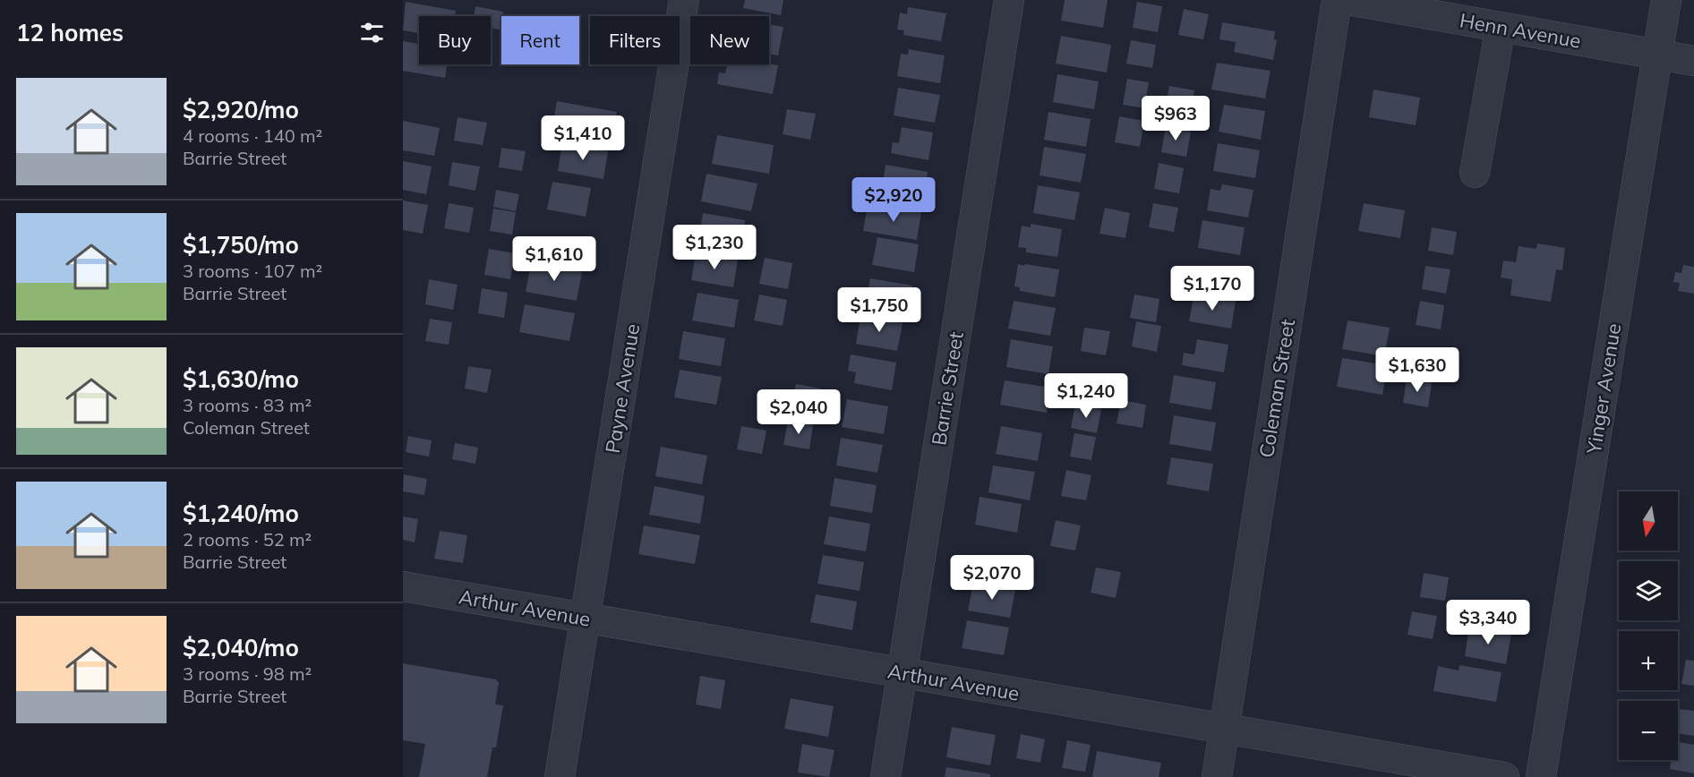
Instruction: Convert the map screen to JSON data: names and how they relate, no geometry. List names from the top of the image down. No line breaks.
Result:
{"streets":{"street":["Henn Avenue","Payne Avenue","Barrie Street","Coleman Street","Yinger Avenue","Arthur Avenue"]},"crossings":[["Henn Avenue","Yinger Avenue"],["Payne Avenue","Arthur Avenue"],["Barrie Street","Arthur Avenue"],["Coleman Street","Arthur Avenue"]],"north":"bottom","page":{"heading":"12 homes","chip":["Buy","Rent","Filters","New"],"list":[{"name":"$2,920/mo","note":"4 rooms · 140 m² · Barrie Street"},{"name":"$1,750/mo","note":"3 rooms · 107 m² · Barrie Street"},{"name":"$1,630/mo","note":"3 rooms · 83 m² · Coleman Street"},{"name":"$1,240/mo","note":"2 rooms · 52 m² · Barrie Street"},{"name":"$2,040/mo","note":"3 rooms · 98 m² · Barrie Street"}],"price":["$963","$1,410","$2,920","$1,230","$1,610","$1,170","$1,750","$1,630","$1,240","$2,040","$2,070","$3,340"],"map_buttons":["+","−"]}}
